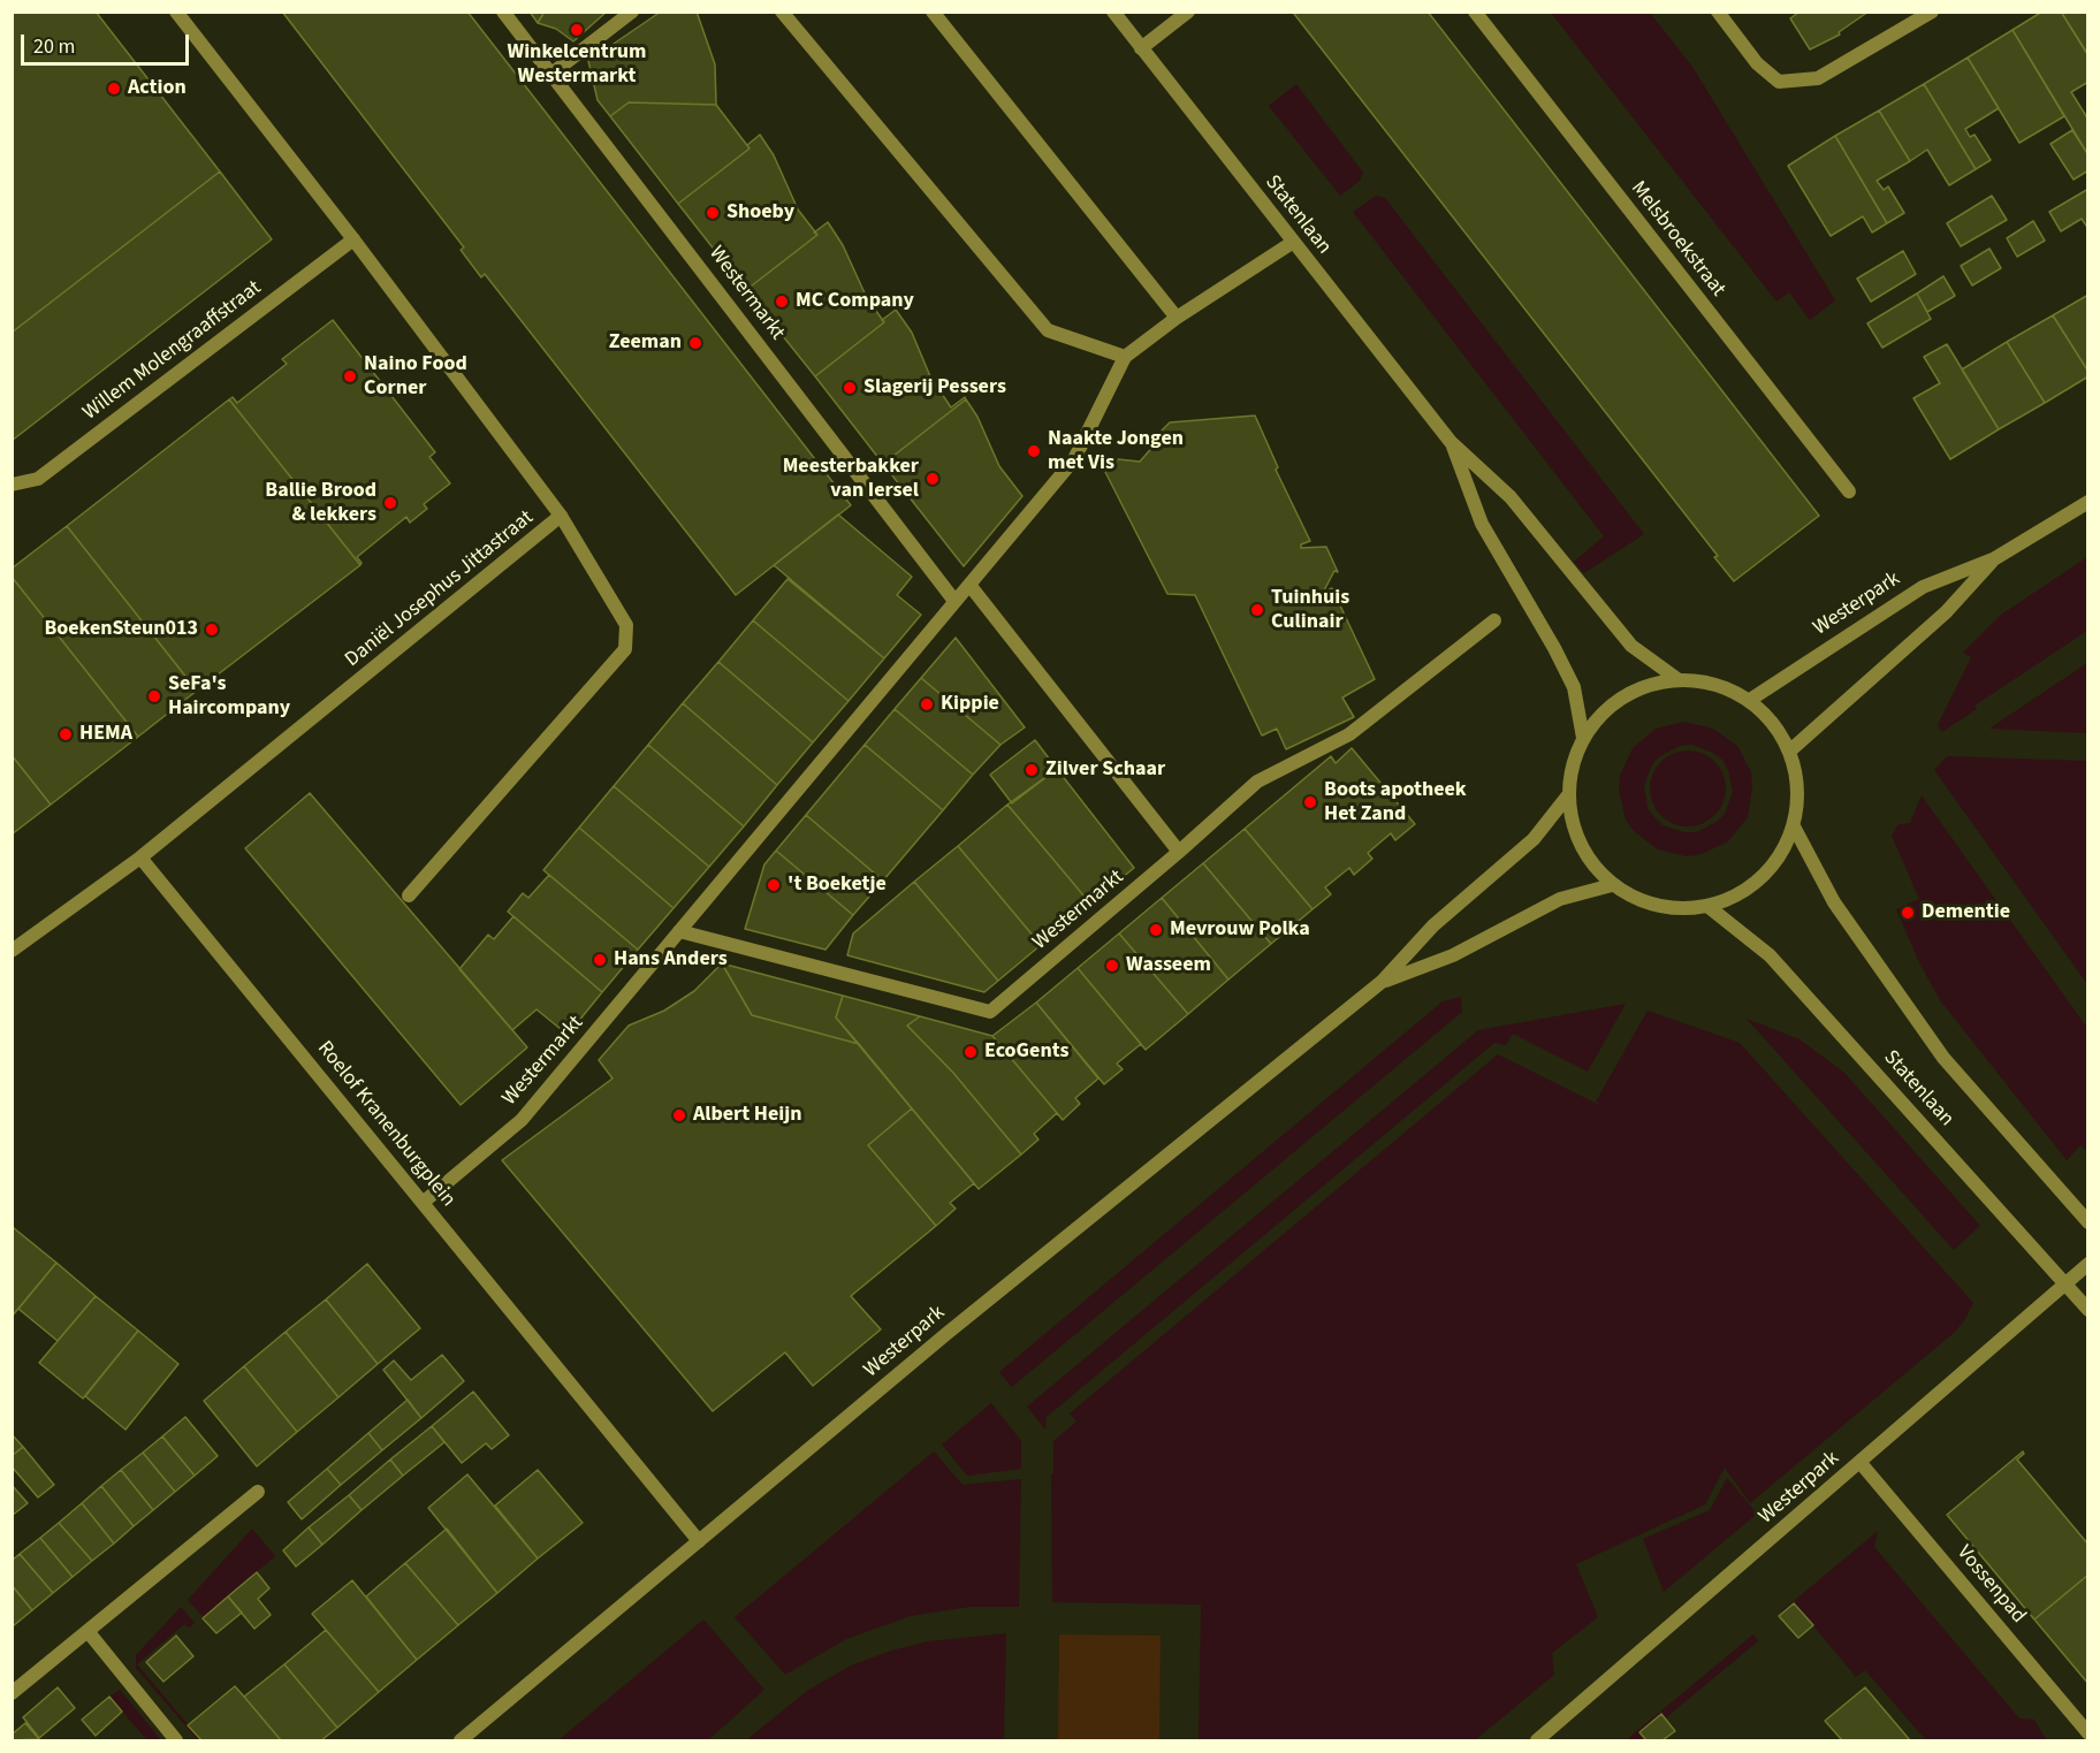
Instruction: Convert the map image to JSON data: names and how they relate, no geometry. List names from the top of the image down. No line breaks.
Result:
{"streets":{"street":["Statenlaan","Melsbroekstraat","Westermarkt","Willem Molengraaffstraat","Daniël Josephus Jittastraat","Westerpark","Roelof Kranenburgplein","Vossenpad"]},"crossings":[["Statenlaan","Westermarkt"],["Statenlaan","Westerpark"],["Westermarkt","Roelof Kranenburgplein"],["Willem Molengraaffstraat","Daniël Josephus Jittastraat"],["Daniël Josephus Jittastraat","Roelof Kranenburgplein"],["Westerpark","Roelof Kranenburgplein"],["Westerpark","Vossenpad"]],"places":["Winkelcentrum Westermarkt","Action","Shoeby","MC Company","Zeeman","Naino Food Corner","Slagerij Pessers","Naakte Jongen met Vis","Meesterbakker van Iersel","Ballie Brood & lekkers","Tuinhuis Culinair","BoekenSteun013","SeFa's Haircompany","Kippie","HEMA","Zilver Schaar","Boots apotheek Het Zand","'t Boeketje","Dementie","Mevrouw Polka","Hans Anders","Wasseem","EcoGents","Albert Heijn"],"scale_bar":"20 m"}
